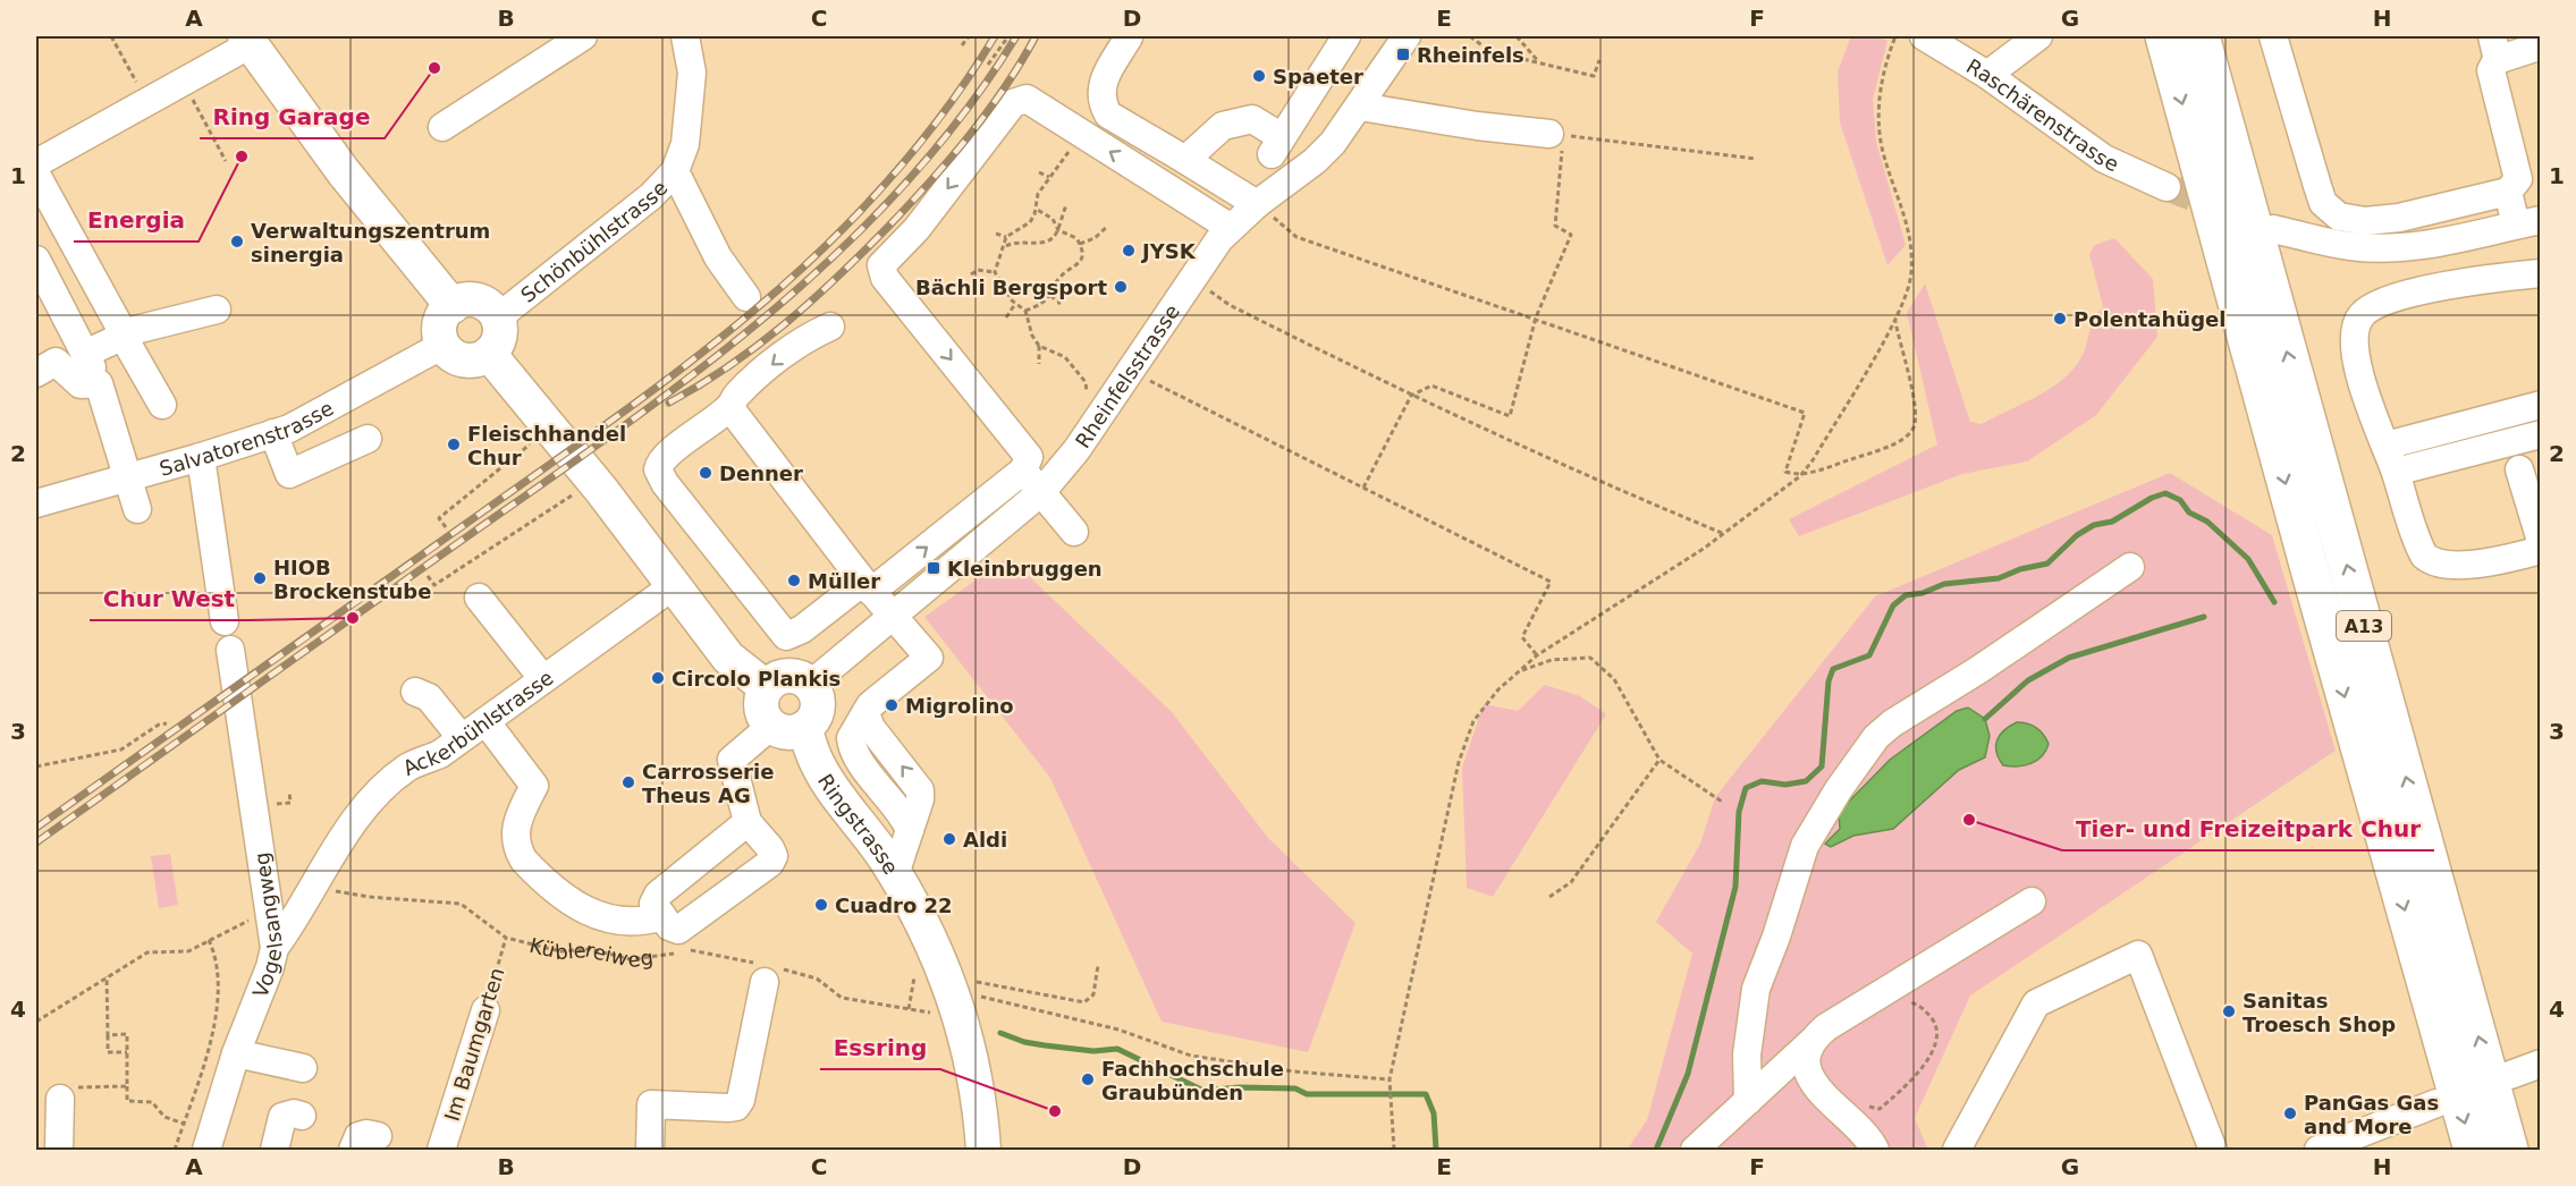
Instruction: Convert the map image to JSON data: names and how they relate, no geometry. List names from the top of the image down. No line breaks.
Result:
{"streets":{"highway":["A13"],"main road":["Ringstrasse"],"street":["Raschärenstrasse","Schönbühlstrasse","Rheinfelsstrasse","Salvatorenstrasse","Ackerbühlstrasse","Vogelsangweg","Im Baumgarten"],"path":["Küblereiweg"]},"crossings":[["Schönbühlstrasse","Salvatorenstrasse"],["Rheinfelsstrasse","Ringstrasse"],["Ackerbühlstrasse","Küblereiweg"],["Küblereiweg","Im Baumgarten"]],"places":{"transit":["Rheinfels","Kleinbruggen"],"other":["Ring Garage","Spaeter","Energia","Verwaltungszentrum sinergia","JYSK","Bächli Bergsport","Polentahügel","Fleischhandel Chur","Denner","HIOB Brockenstube","Müller","Chur West","Circolo Plankis","Migrolino","Carrosserie Theus AG","Tier- und Freizeitpark Chur","Aldi","Cuadro 22","Sanitas Troesch Shop","Fachhochschule Graubünden","Essring","PanGas Gas and More"]},"grid":{"columns":["A","B","C","D","E","F","G","H"],"rows":["1","2","3","4"]}}
